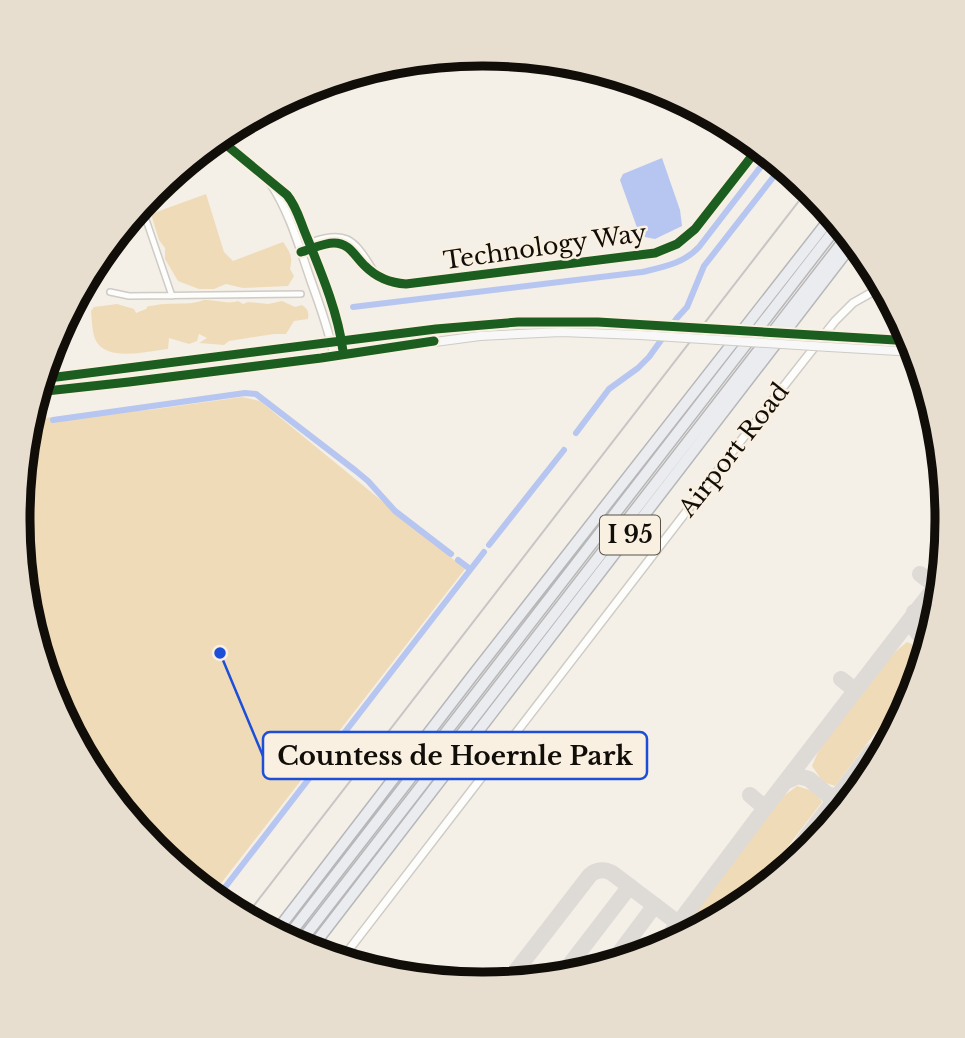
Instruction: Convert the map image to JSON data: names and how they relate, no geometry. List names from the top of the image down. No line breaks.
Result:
{"streets":{"highway":["I 95"],"street":["Technology Way","Airport Road"]},"places":["Countess de Hoernle Park"]}
